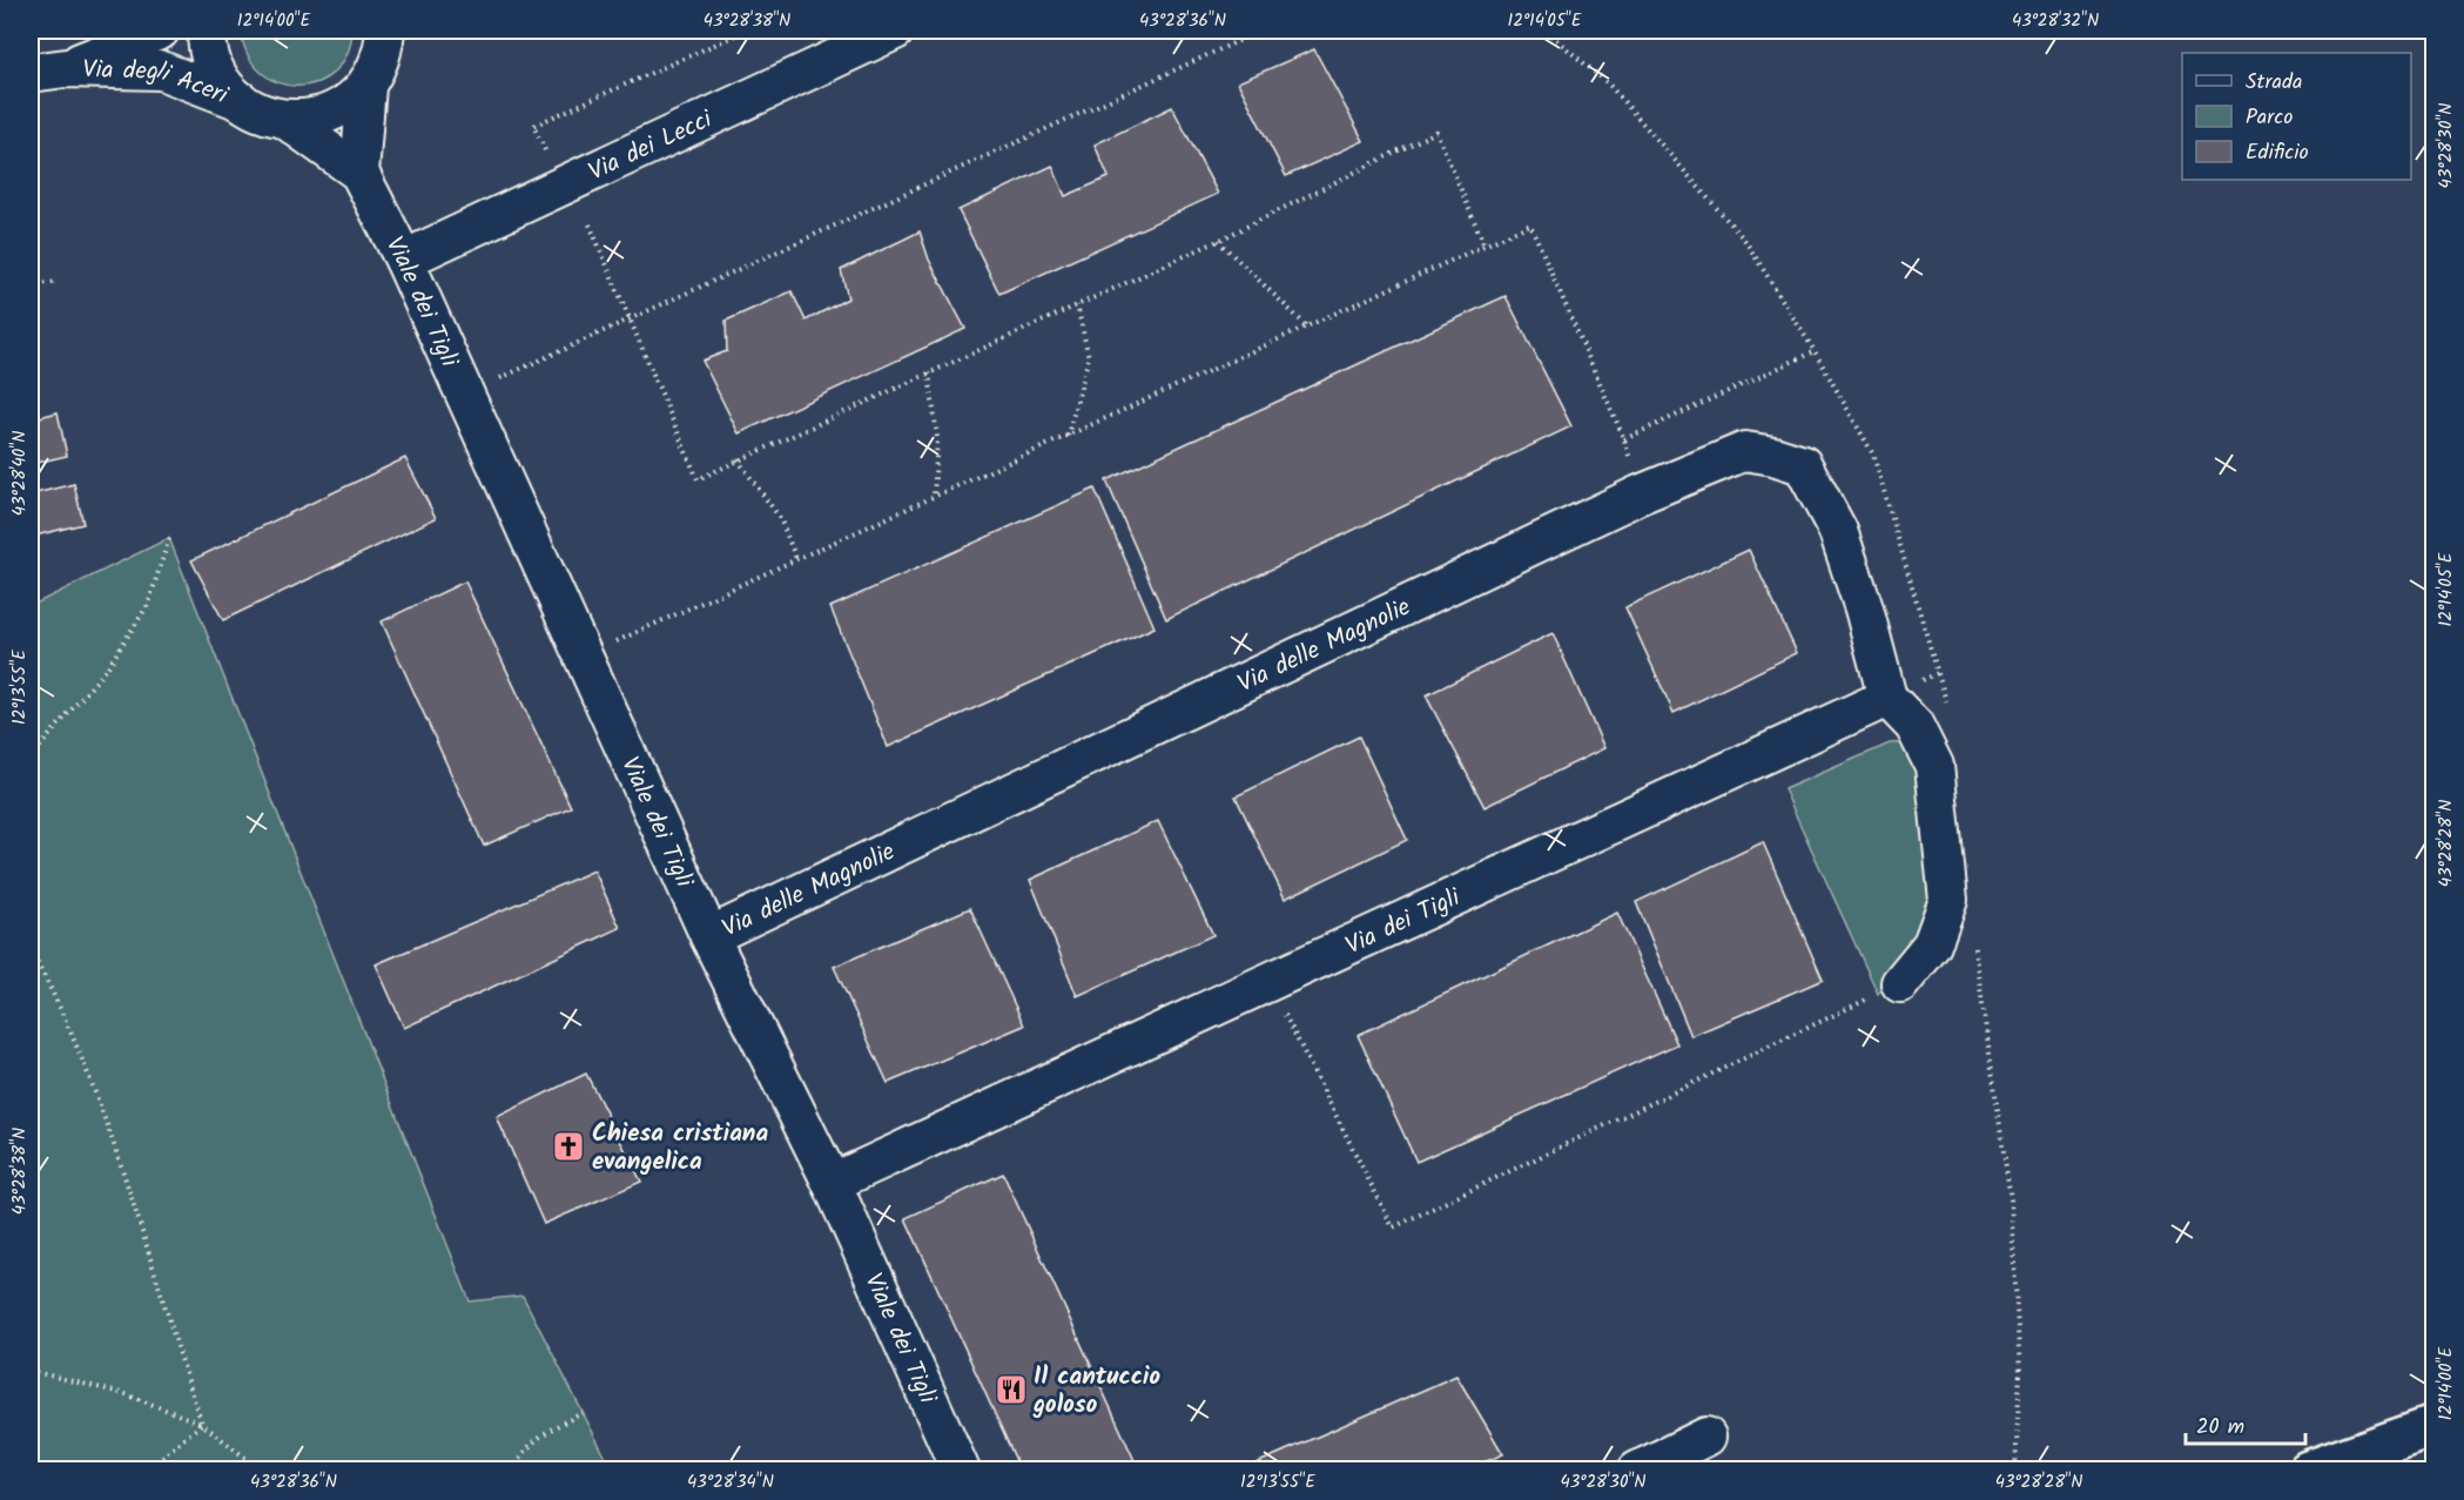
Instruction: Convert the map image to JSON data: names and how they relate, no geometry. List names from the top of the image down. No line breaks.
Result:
{"streets":{"street":["Via degli Aceri","Via dei Lecci","Viale dei Tigli","Via delle Magnolie","Via dei Tigli"]},"crossings":[["Via degli Aceri","Viale dei Tigli"],["Via dei Lecci","Viale dei Tigli"],["Viale dei Tigli","Via delle Magnolie"],["Viale dei Tigli","Via dei Tigli"],["Via delle Magnolie","Via dei Tigli"]],"places":{"church":["Chiesa cristiana evangelica"],"restaurant":["Il cantuccio goloso"]},"legend":["Strada","Parco","Edificio"],"scale_bar":"20 m","coordinates":["12°14'00\"E","43°28'38\"N","43°28'36\"N","12°14'05\"E","43°28'32\"N","43°28'30\"N","43°28'40\"N","12°13'55\"E","43°28'28\"N","43°28'34\"N"]}
